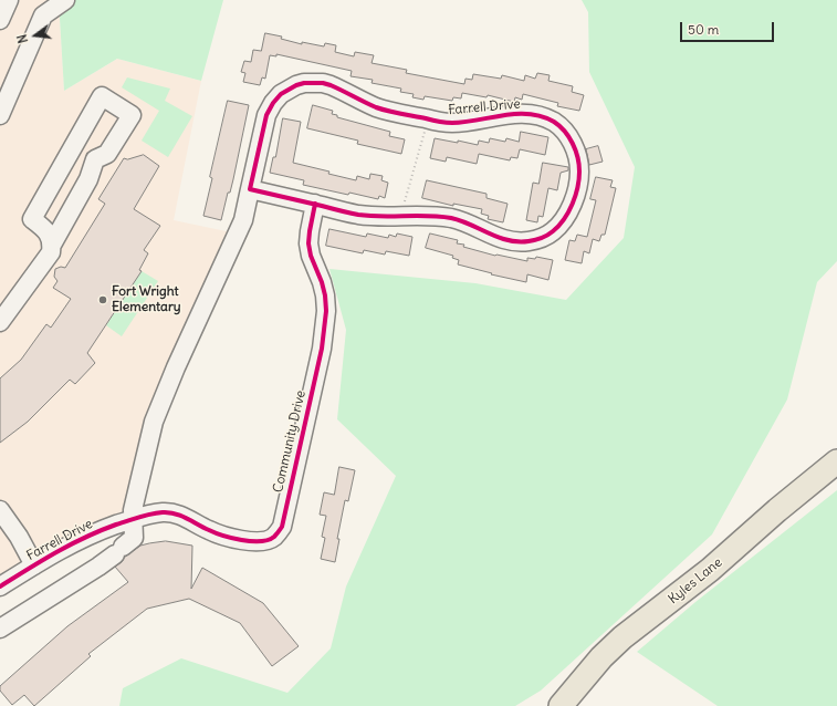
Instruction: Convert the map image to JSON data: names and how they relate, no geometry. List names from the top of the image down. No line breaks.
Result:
{"streets":{"main road":["Kyles Lane"],"street":["Farrell Drive","Community Drive"]},"crossings":[["Farrell Drive","Community Drive"]],"places":["Fort Wright Elementary"],"scale_bar":"50 m","north":"left"}
